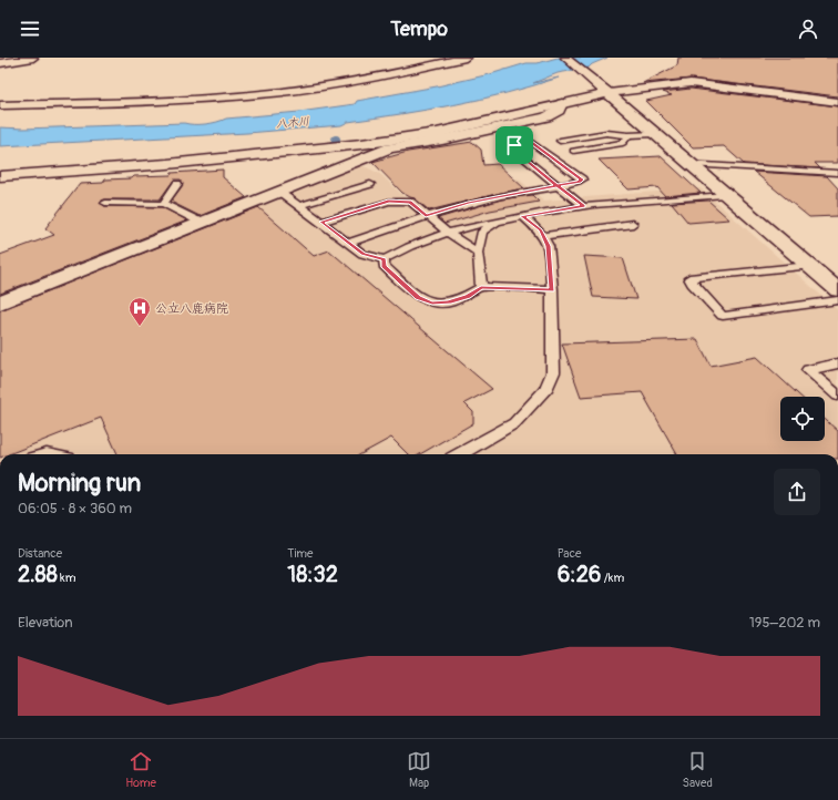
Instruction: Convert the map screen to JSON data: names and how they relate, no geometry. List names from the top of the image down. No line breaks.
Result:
{"water":["八木川"],"places":{"hospital":["公立八鹿病院"]},"page":{"header":"Tempo","heading":["Morning run","06:05 · 8 × 360 m"],"stats":[["Distance","2.88 km"],["Time","18:32"],["Pace","6:26 /km"]],"chart":["Elevation","195–202 m"],"tabs":["Home","Map","Saved"]}}
